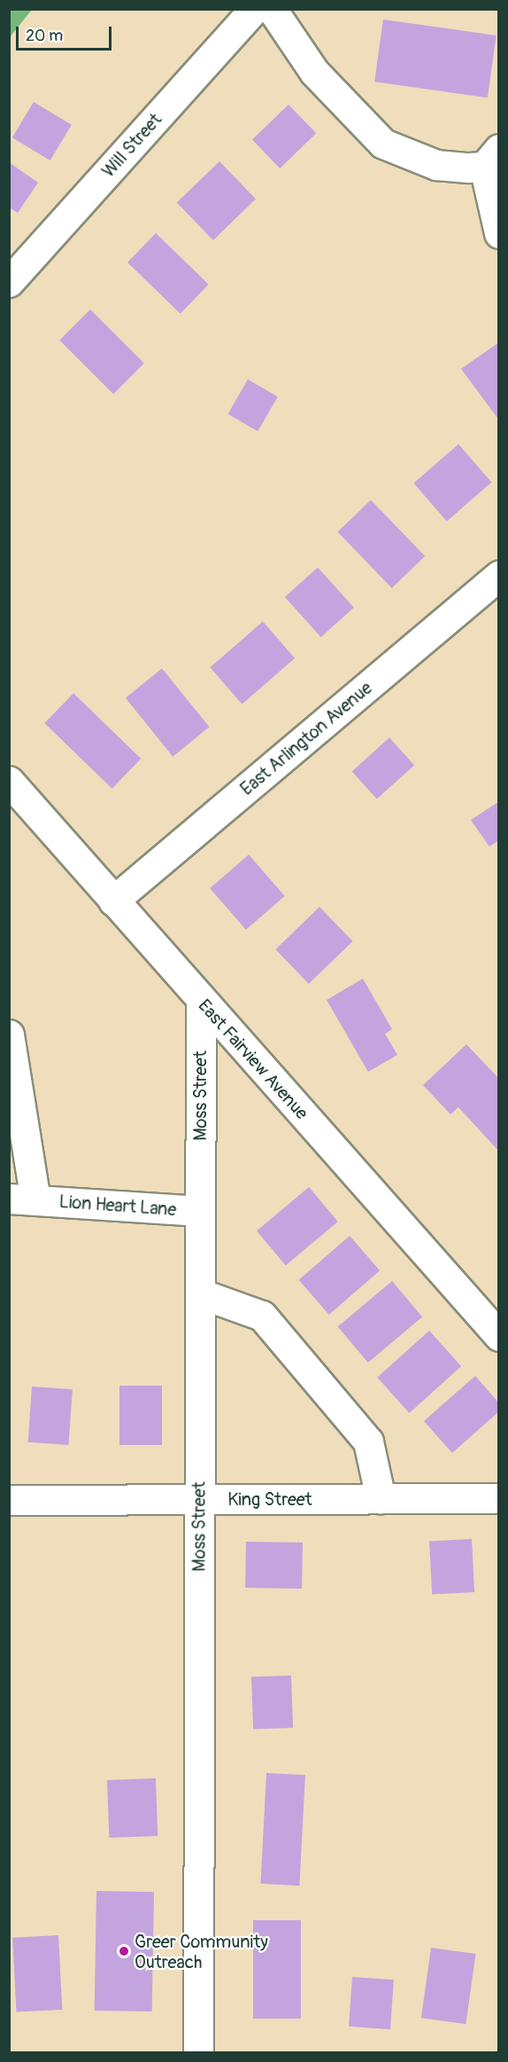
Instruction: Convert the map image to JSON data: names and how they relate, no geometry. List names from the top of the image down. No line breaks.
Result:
{"streets":{"street":["Will Street","East Arlington Avenue","East Fairview Avenue","Moss Street","Lion Heart Lane","King Street"]},"crossings":[["East Arlington Avenue","East Fairview Avenue"],["East Fairview Avenue","Moss Street"],["Moss Street","Lion Heart Lane"],["Moss Street","King Street"]],"places":["Greer Community Outreach"],"scale_bar":"20 m"}
